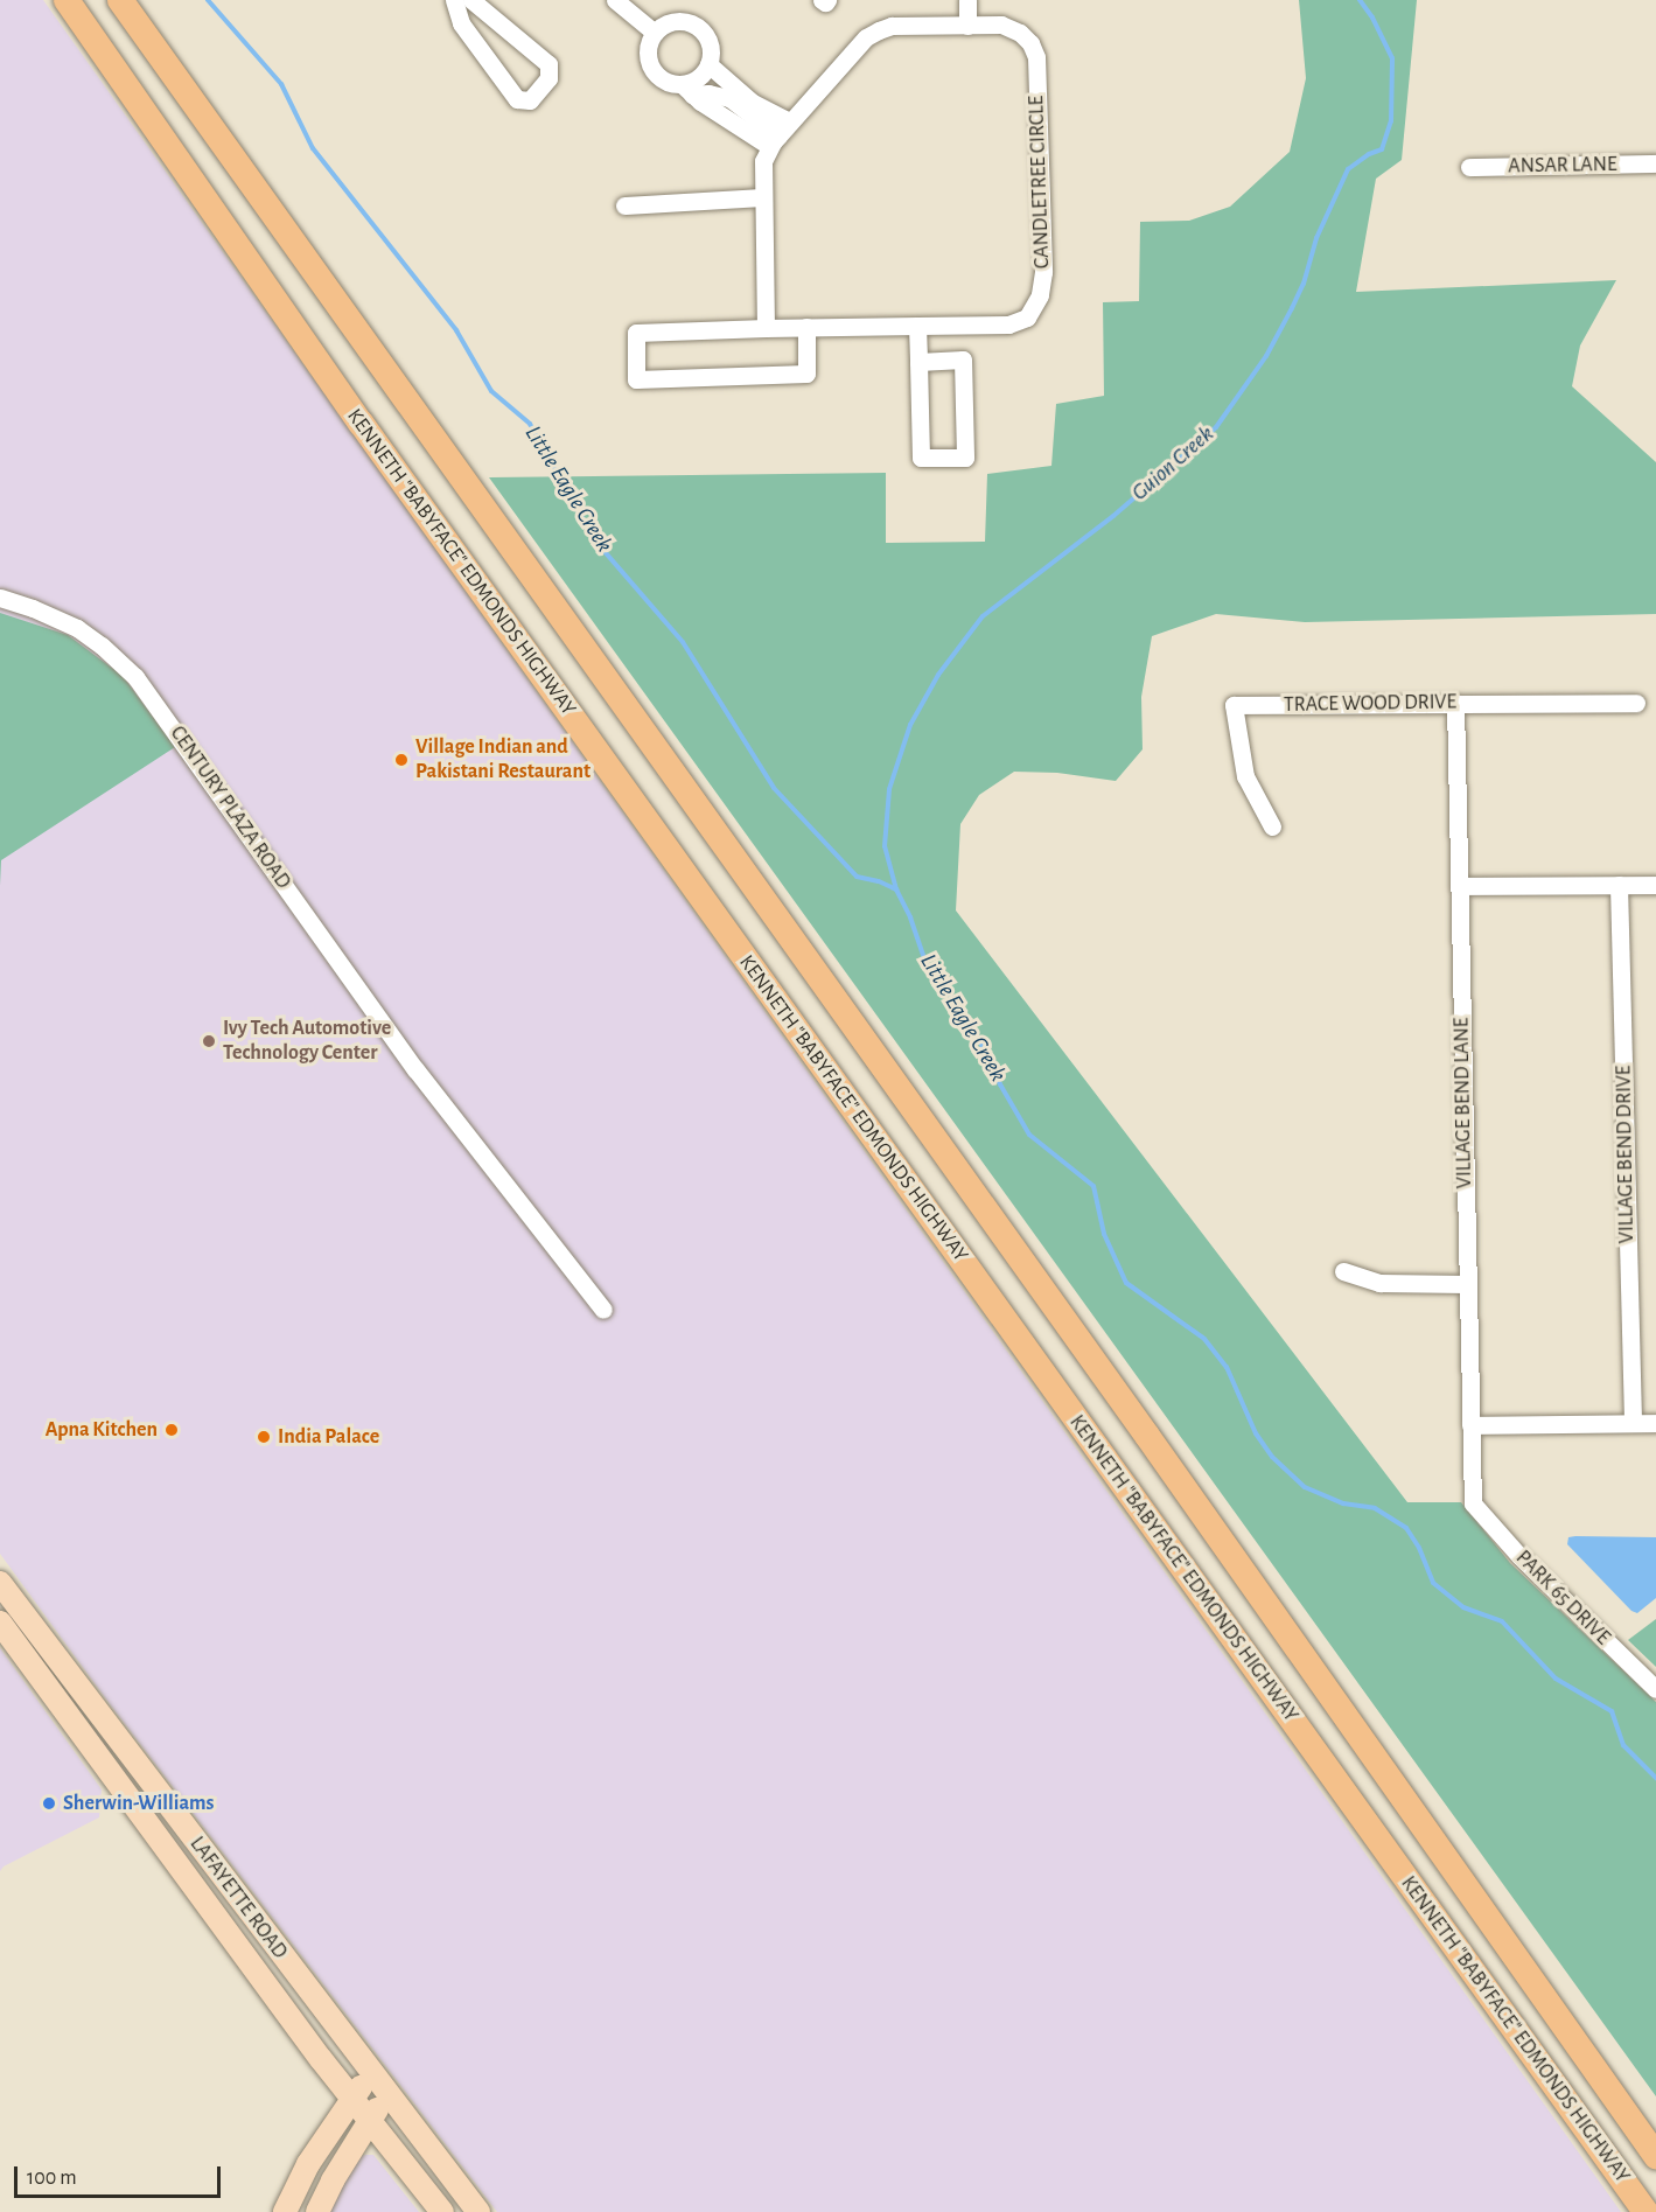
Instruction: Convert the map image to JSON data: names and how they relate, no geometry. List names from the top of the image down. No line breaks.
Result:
{"streets":{"highway":["KENNETH \"BABYFACE\" EDMONDS HIGHWAY"],"main road":["LAFAYETTE ROAD"],"street":["ANSAR LANE","CANDLETREE CIRCLE","TRACE WOOD DRIVE","CENTURY PLAZA ROAD","VILLAGE BEND LANE","VILLAGE BEND DRIVE","PARK 65 DRIVE"]},"crossings":[["TRACE WOOD DRIVE","VILLAGE BEND LANE"],["VILLAGE BEND LANE","PARK 65 DRIVE"]],"water":["Guion Creek","Little Eagle Creek"],"places":["Village Indian and Pakistani Restaurant","Ivy Tech Automotive Technology Center","Apna Kitchen","India Palace","Sherwin-Williams"],"scale_bar":"100 m"}
